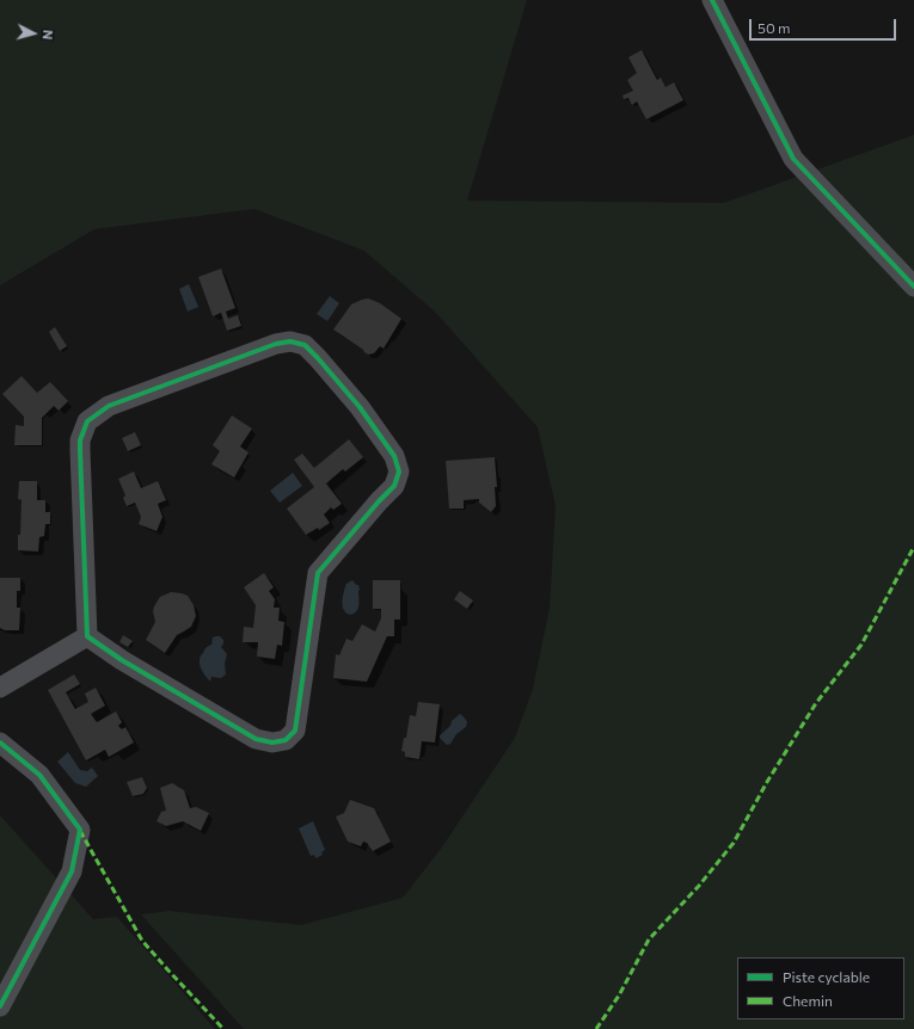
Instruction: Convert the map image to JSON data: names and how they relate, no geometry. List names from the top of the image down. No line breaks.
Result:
{"legend":["Piste cyclable","Chemin"],"scale_bar":"50 m","north":"right"}
